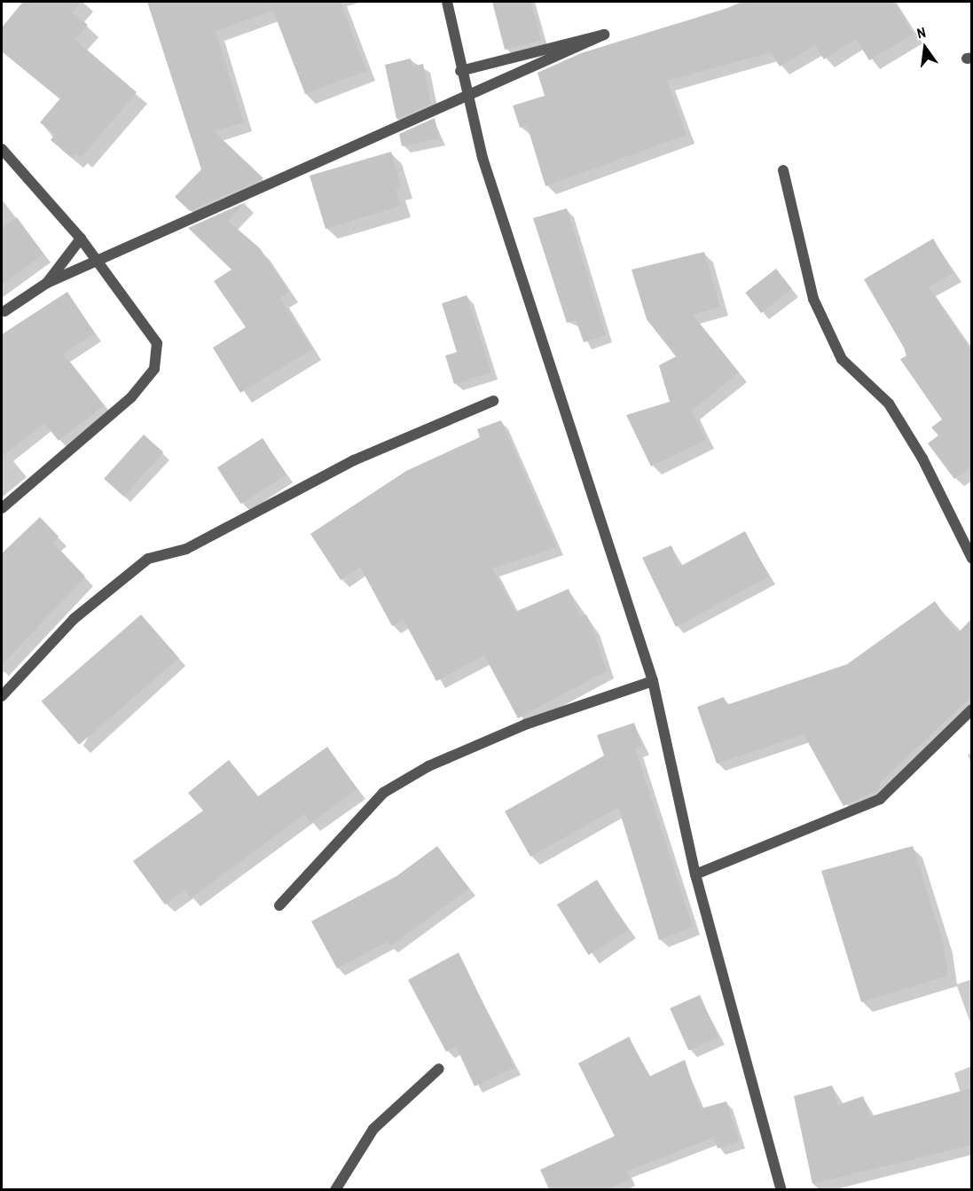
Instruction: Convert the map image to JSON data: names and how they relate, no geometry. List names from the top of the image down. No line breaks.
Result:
{"north":"top"}
